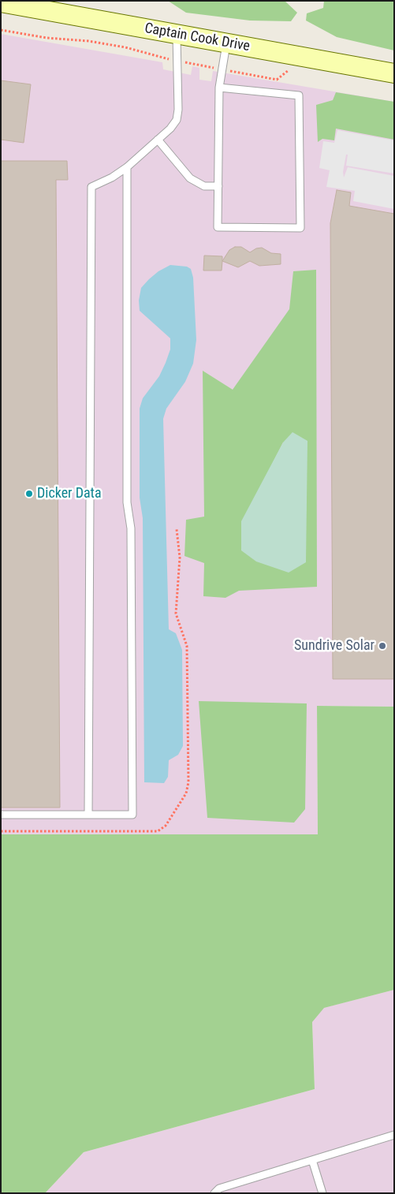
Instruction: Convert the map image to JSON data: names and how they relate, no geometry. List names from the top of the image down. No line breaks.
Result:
{"streets":{"main road":["Captain Cook Drive"]},"places":["Dicker Data","Sundrive Solar"]}
